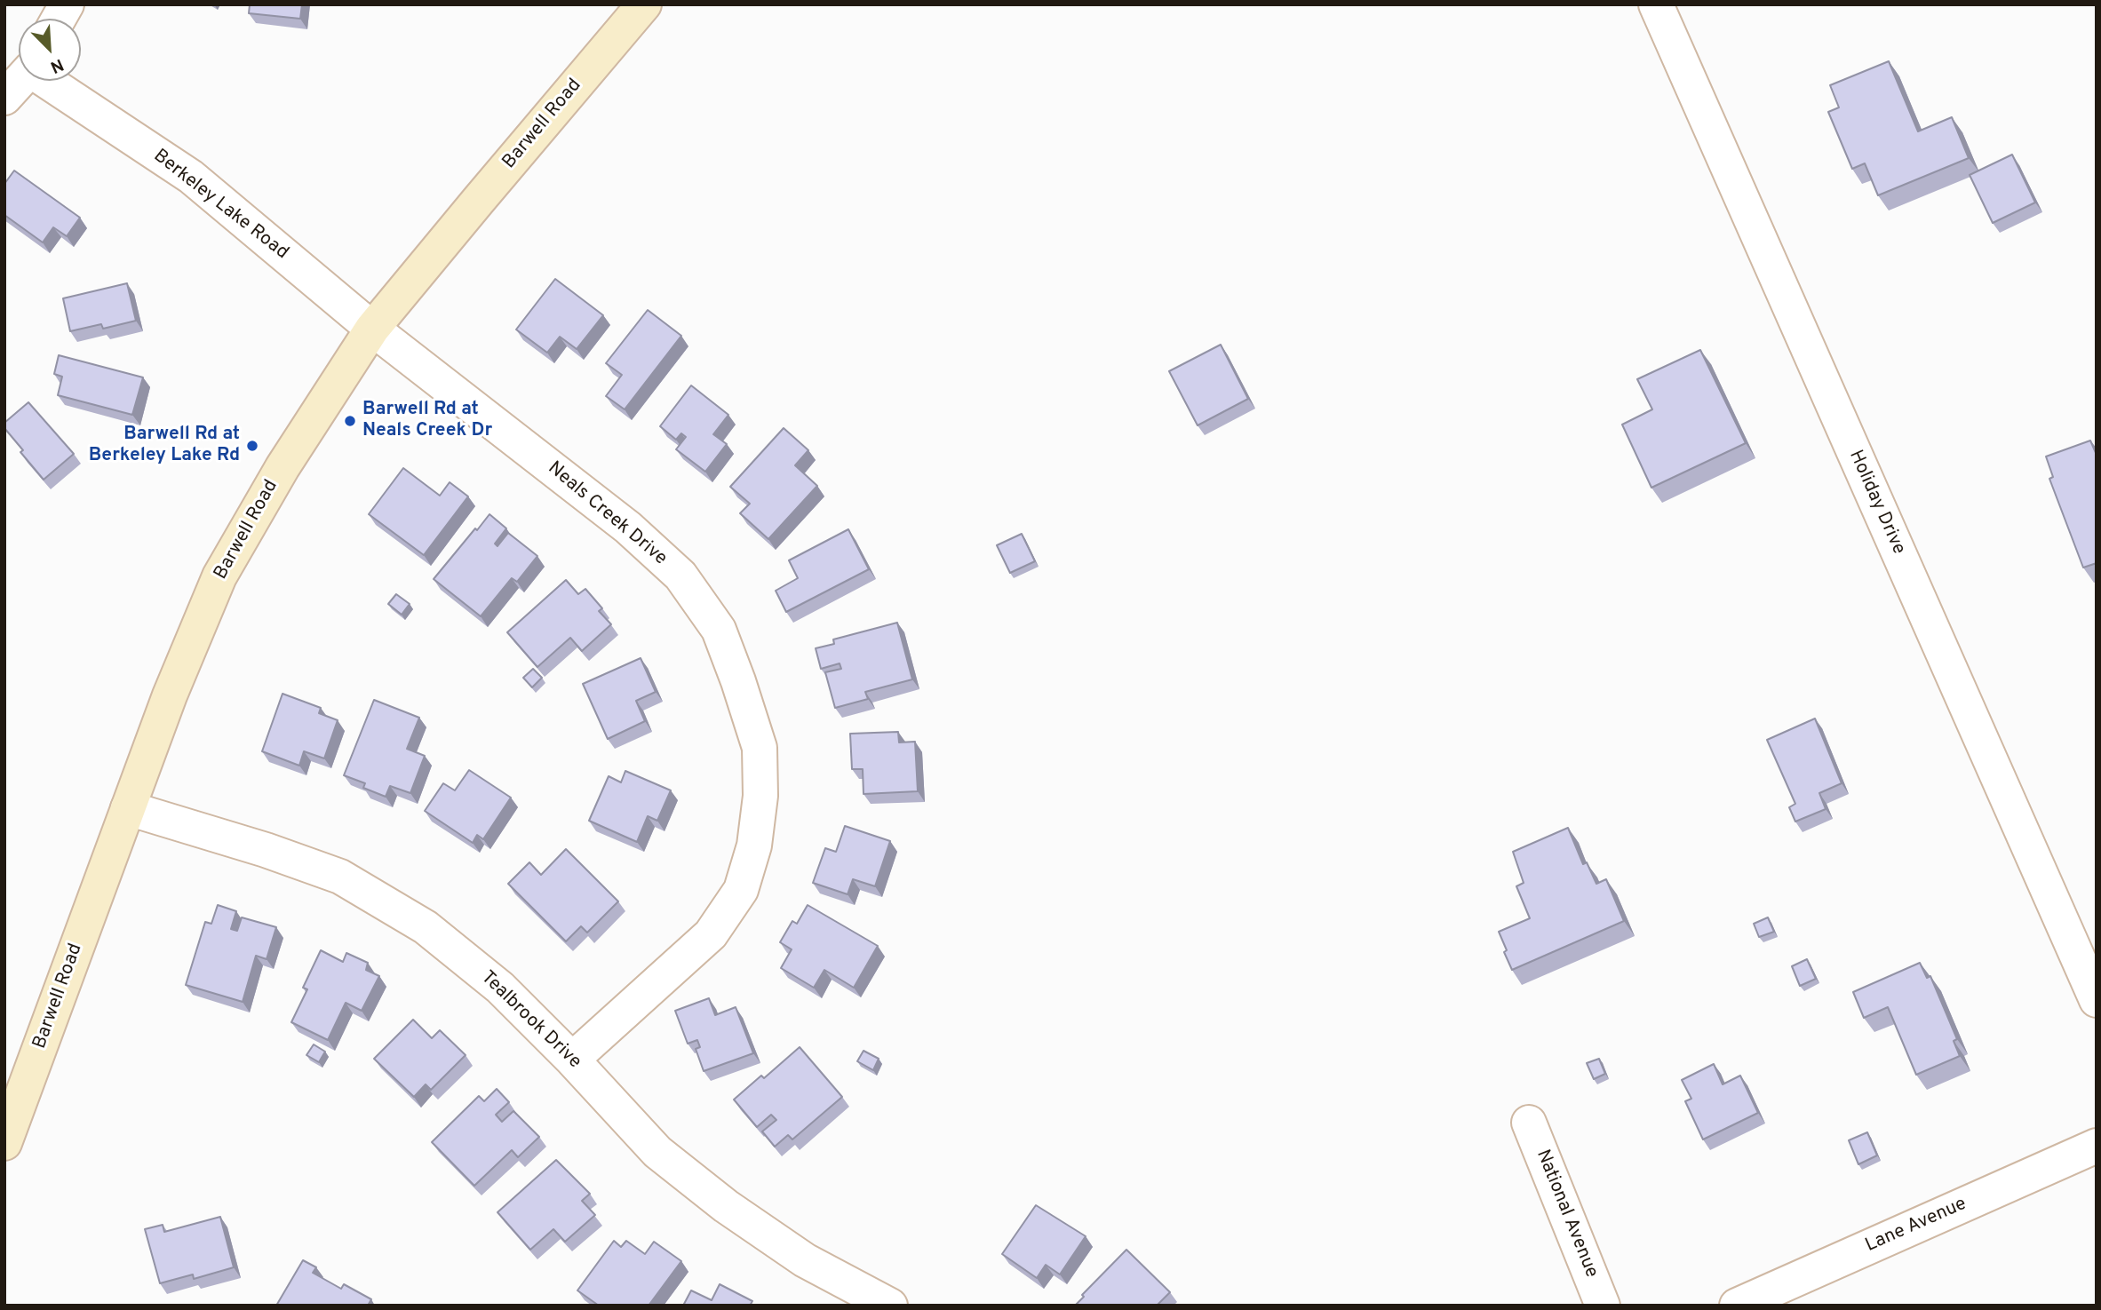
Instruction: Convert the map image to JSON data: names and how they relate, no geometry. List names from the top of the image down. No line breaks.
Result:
{"streets":{"street":["Barwell Road","Berkeley Lake Road","Holiday Drive","Neals Creek Drive","Tealbrook Drive","National Avenue","Lane Avenue"]},"crossings":[["Barwell Road","Berkeley Lake Road"],["Barwell Road","Neals Creek Drive"],["Barwell Road","Tealbrook Drive"],["Berkeley Lake Road","Neals Creek Drive"],["Neals Creek Drive","Tealbrook Drive"]],"places":["Barwell Rd at Neals Creek Dr","Barwell Rd at Berkeley Lake Rd"],"north":"bottom right"}
